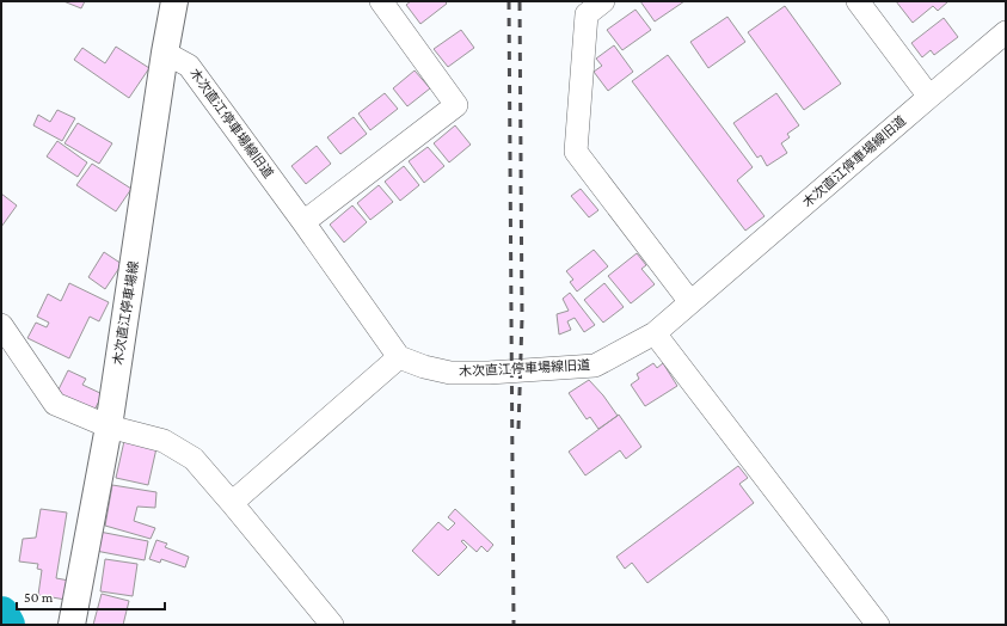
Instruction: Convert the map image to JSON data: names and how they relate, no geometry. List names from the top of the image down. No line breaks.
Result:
{"streets":{"main road":["木次直江停車場線"],"street":["木次直江停車場線旧道"]},"crossings":[["木次直江停車場線旧道","木次直江停車場線"]],"scale_bar":"50 m"}
